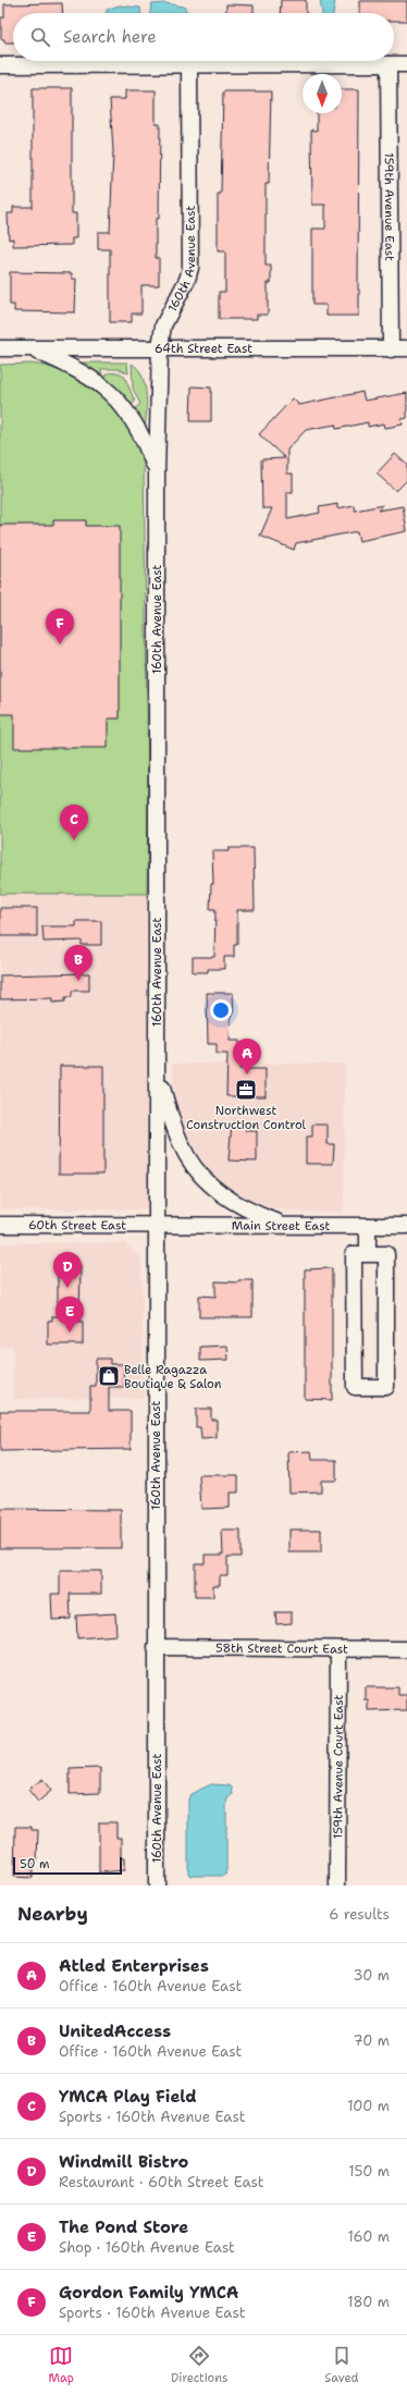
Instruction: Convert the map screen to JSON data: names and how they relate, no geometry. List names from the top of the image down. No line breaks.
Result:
{"streets":{"street":["159th Avenue East","160th Avenue East","64th Street East","60th Street East","Main Street East","58th Street Court East","159th Avenue Court East"]},"crossings":[["159th Avenue East","64th Street East"],["160th Avenue East","64th Street East"],["160th Avenue East","60th Street East"],["160th Avenue East","Main Street East"],["160th Avenue East","58th Street Court East"],["60th Street East","Main Street East"],["58th Street Court East","159th Avenue Court East"]],"places":{"office":["Northwest Construction Control"],"shop":["Belle Ragazza Boutique & Salon"]},"scale_bar":"50 m","north":"bottom","page":{"search":"Search here","pins":["F","C","B","A","D","E"],"scale":"50 m","heading":["Nearby","6 results"],"list":[{"mark":"A","name":"Atled Enterprises","note":"Office · 160th Avenue East","value":"30 m"},{"mark":"B","name":"UnitedAccess","note":"Office · 160th Avenue East","value":"70 m"},{"mark":"C","name":"YMCA Play Field","note":"Sports · 160th Avenue East","value":"100 m"},{"mark":"D","name":"Windmill Bistro","note":"Restaurant · 60th Street East","value":"150 m"},{"mark":"E","name":"The Pond Store","note":"Shop · 160th Avenue East","value":"160 m"},{"mark":"F","name":"Gordon Family YMCA","note":"Sports · 160th Avenue East","value":"180 m"}],"nav":["Map","Directions","Saved"]}}
